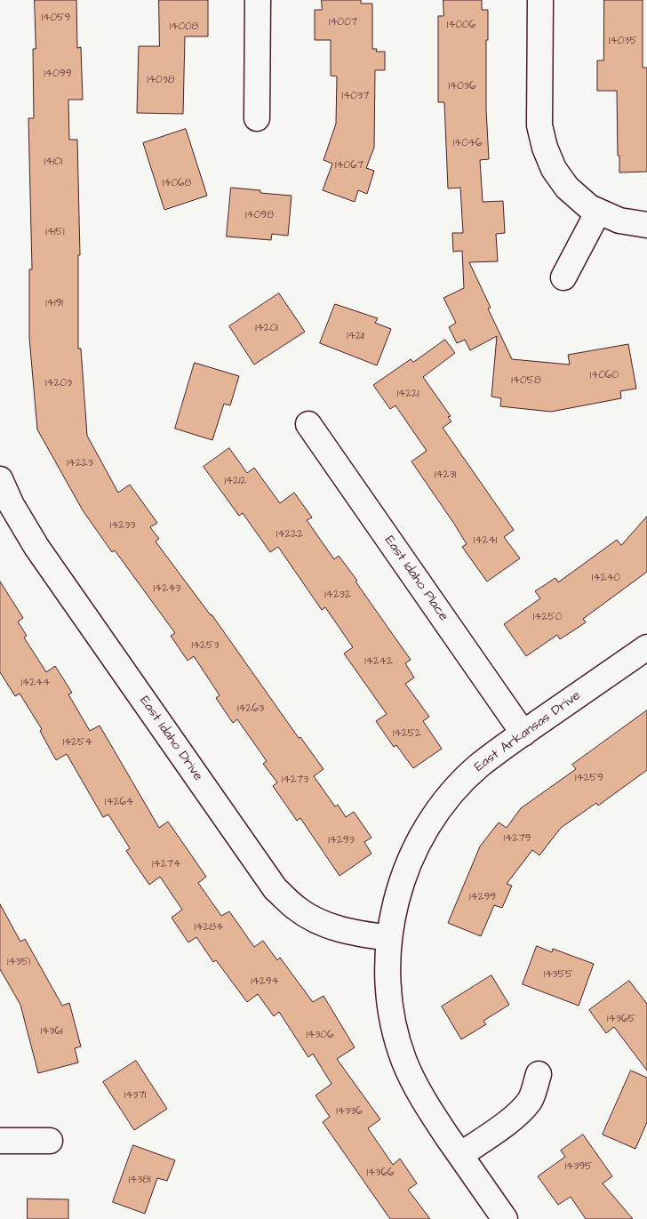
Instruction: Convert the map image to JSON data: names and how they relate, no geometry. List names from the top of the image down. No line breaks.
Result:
{"streets":{"street":["East Idaho Place","East Arkansas Drive","East Idaho Drive"]},"crossings":[["East Idaho Place","East Arkansas Drive"],["East Arkansas Drive","East Idaho Drive"]],"house_numbers":["14059","14007","14006","14008","14035","14099","14038","14036","14037","14046","14101","14067","14068","14098","14151","14191","14201","14211","14060","14058","14203","14221","14223","14231","14212","14233","14222","14241","14240","14243","14232","14250","14253","14242","14244","14263","14252","14254","14259","14273","14264","14279","14293","14274","14299","14284","14351","14355","14294","14365","14361","14306","14371","14336","14395","14366","14381"]}
